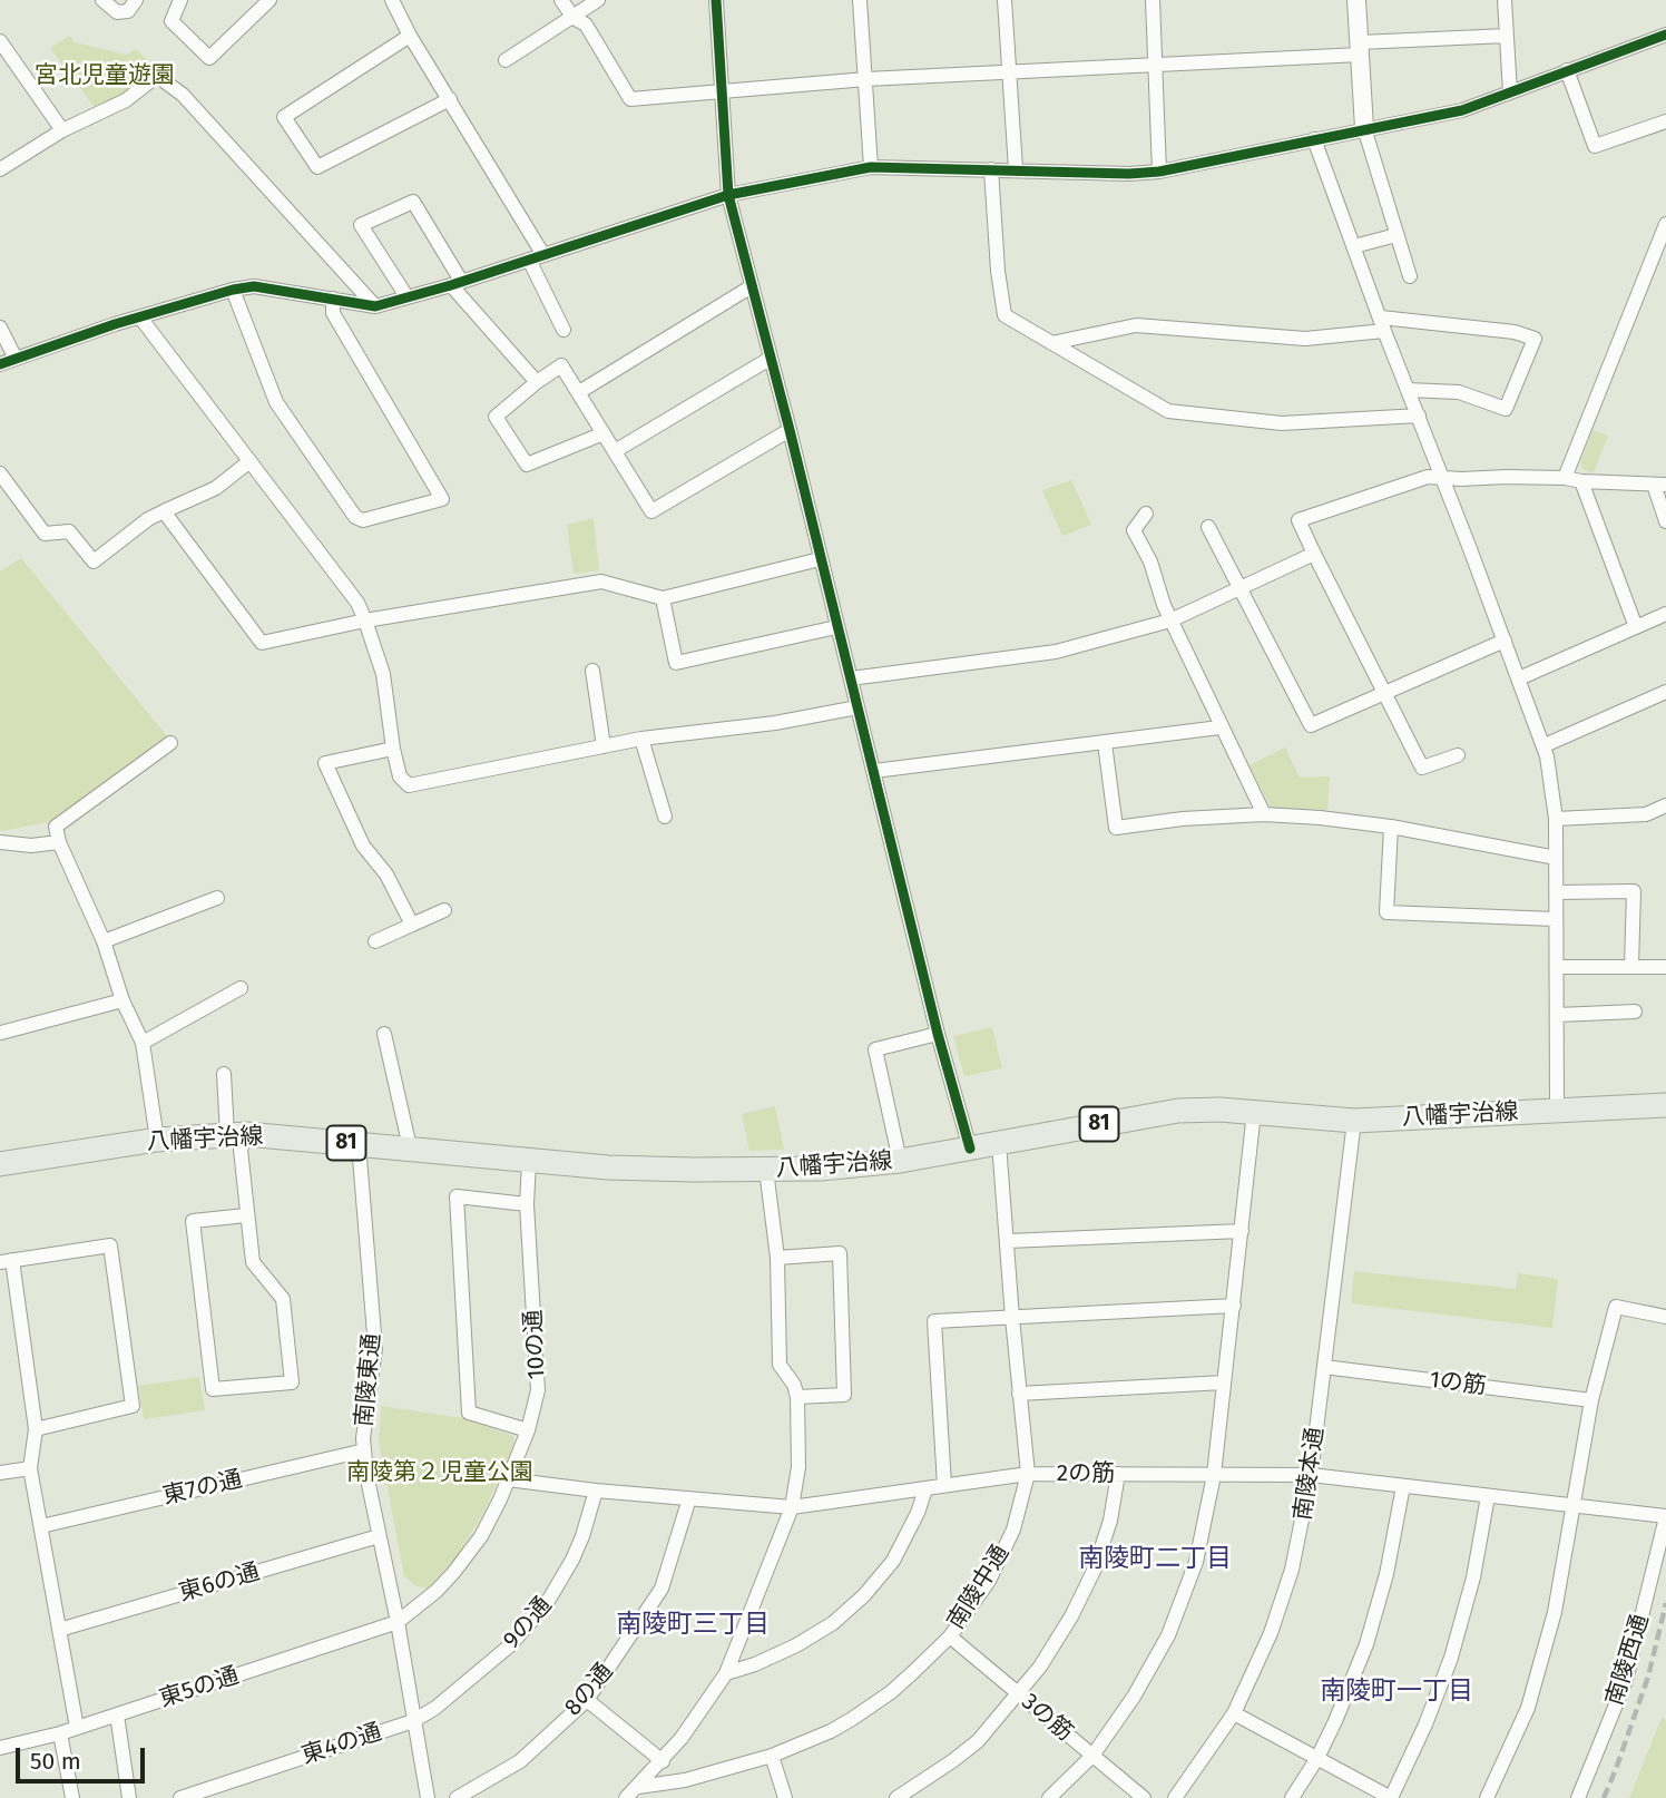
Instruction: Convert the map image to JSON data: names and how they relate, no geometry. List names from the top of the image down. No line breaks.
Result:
{"streets":{"main road":["八幡宇治線","81"],"street":["10の通","南陵東通","1の筋","2の筋","南陵本通","東7の通","東6の通","南陵中通","9の通","南陵西通","東5の通","8の通","3の筋","東4の通"]},"crossings":[["八幡宇治線","10の通"],["八幡宇治線","南陵東通"],["八幡宇治線","南陵本通"],["八幡宇治線","南陵中通"],["10の通","南陵東通"],["10の通","2の筋"],["10の通","東5の通"],["南陵東通","東7の通"],["南陵東通","東6の通"],["南陵東通","9の通"],["南陵東通","東5の通"],["南陵東通","東4の通"],["1の筋","南陵本通"],["2の筋","南陵本通"],["2の筋","南陵中通"],["2の筋","9の通"],["2の筋","南陵西通"],["2の筋","8の通"],["南陵中通","3の筋"],["9の通","東4の通"]],"districts":["南陵町二丁目","南陵町三丁目","南陵町一丁目"],"parks":["宮北児童遊園","南陵第２児童公園"],"scale_bar":"50 m"}
